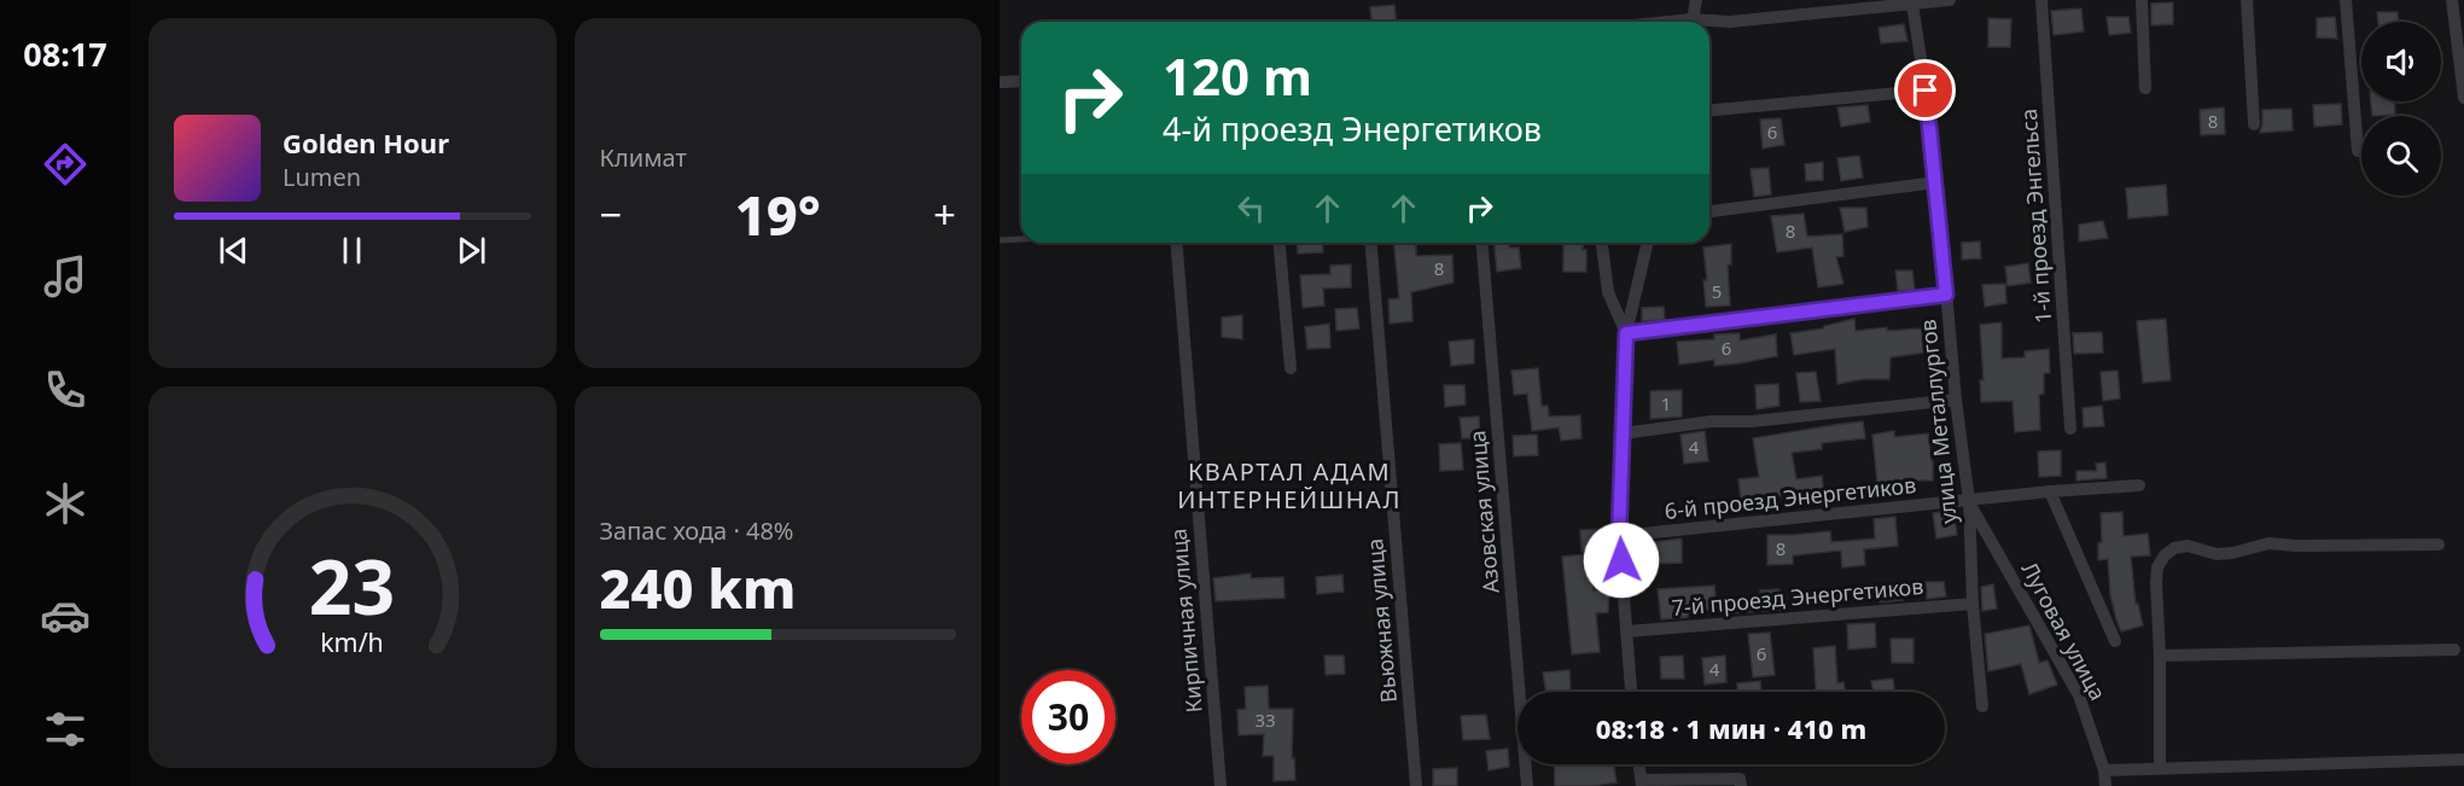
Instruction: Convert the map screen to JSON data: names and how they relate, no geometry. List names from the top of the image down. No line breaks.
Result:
{"streets":{"street":["1-й проезд Энгельса","улица Металлургов","6-й проезд Энергетиков","Азовская улица","7-й проезд Энергетиков","Кирпичная улица","Вьюжная улица","Луговая улица"]},"crossings":[["улица Металлургов","6-й проезд Энергетиков"],["улица Металлургов","7-й проезд Энергетиков"],["улица Металлургов","Луговая улица"],["6-й проезд Энергетиков","Луговая улица"]],"districts":["КВАРТАЛ АДАМ ИНТЕРНЕЙШНАЛ"],"house_numbers":["8","6","8","8","5","6","1","4","8","6","4","33"],"page":{"tabs":"08:17","tile":["Климат",["Запас хода · 48%","240 km"]],"turn":["120 m","4-й проезд Энергетиков"],"song":["Golden Hour","Lumen"],"heat":["−","19°","+"],"limit":"30","trip":"08:18 · 1 мин · 410 m","gauge":["23","km/h"]}}
